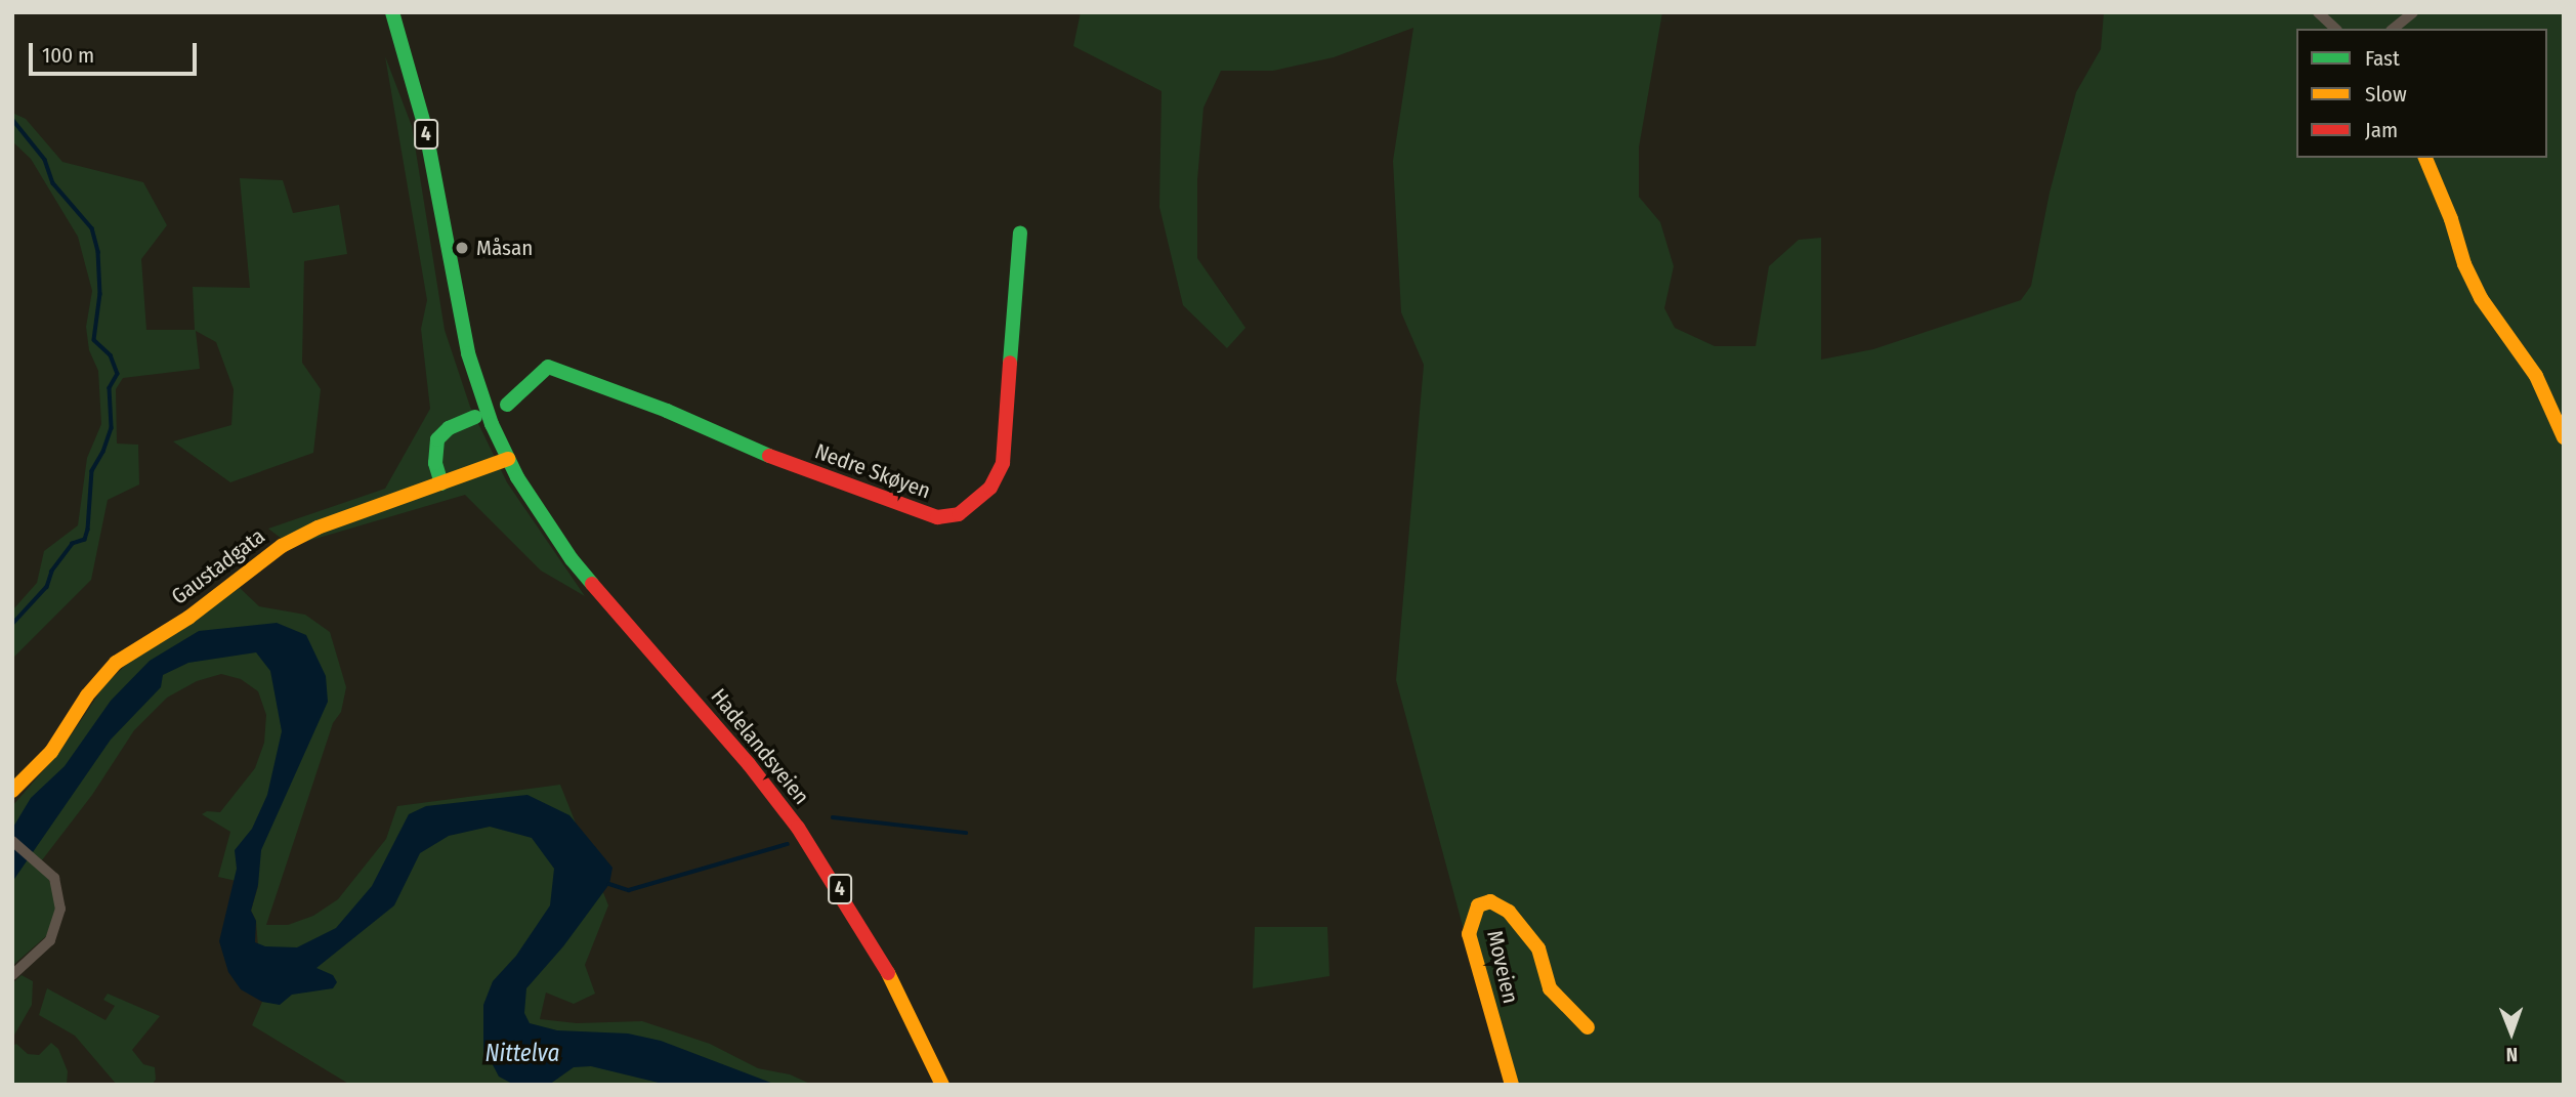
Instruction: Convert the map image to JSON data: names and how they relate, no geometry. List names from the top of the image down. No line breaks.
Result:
{"streets":{"main road":["4","Nedre Skøyen","Gaustadgata","Hadelandsveien","Moveien"]},"crossings":[["4","Gaustadgata"],["4","Hadelandsveien"],["Gaustadgata","Hadelandsveien"]],"water":["Nittelva"],"places":["Måsan"],"legend":["Fast","Slow","Jam"],"scale_bar":"100 m","north":"bottom"}
